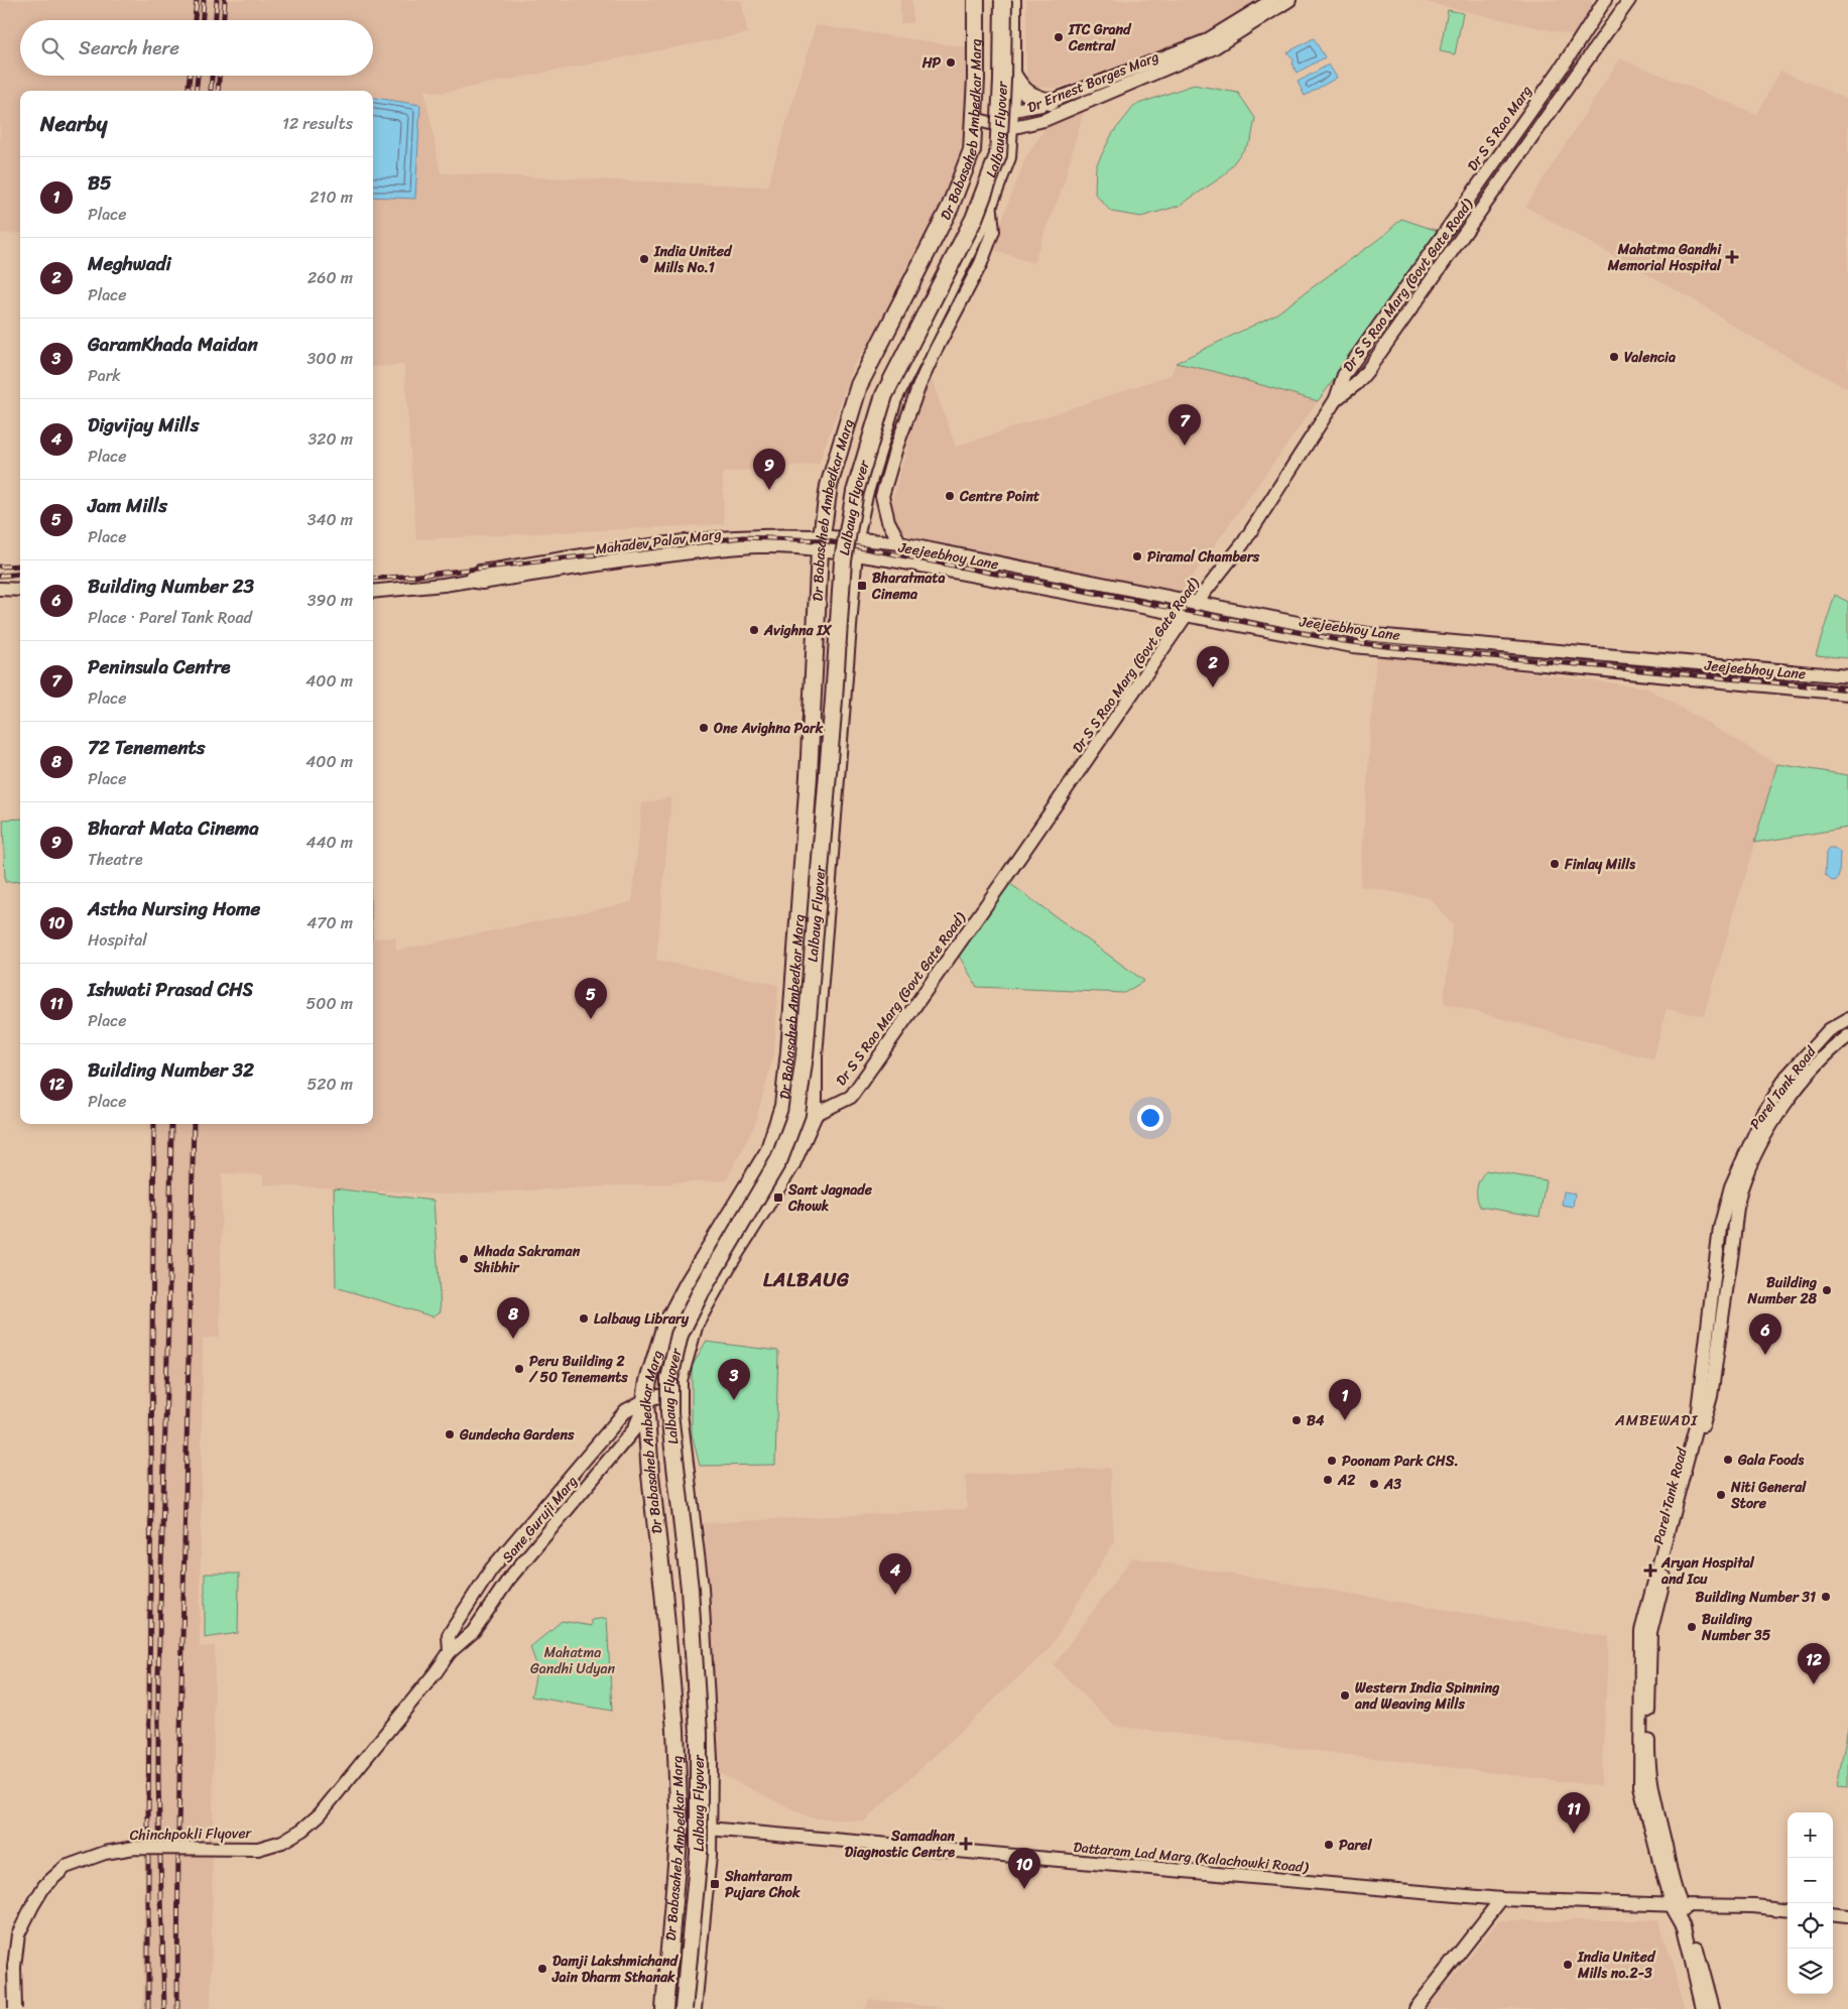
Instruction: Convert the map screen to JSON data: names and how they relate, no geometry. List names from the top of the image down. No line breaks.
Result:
{"streets":{"highway":["Dr Babasaheb Ambedkar Marg","Lalbaug Flyover"],"main road":["Dr Ernest Borges Marg","Dr S S Rao Marg","Dr S S Rao Marg (Govt Gate Road)","Jeejeebhoy Lane","Parel Tank Road","Sane Guruji Marg","Chinchpokli Flyover","Dattaram Lad Marg (Kalachowki Road)"]},"crossings":[["Dr Ernest Borges Marg","Dr Babasaheb Ambedkar Marg"],["Dr Babasaheb Ambedkar Marg","Dr S S Rao Marg (Govt Gate Road)"],["Dr Babasaheb Ambedkar Marg","Jeejeebhoy Lane"],["Dr Babasaheb Ambedkar Marg","Sane Guruji Marg"],["Dr Babasaheb Ambedkar Marg","Dattaram Lad Marg (Kalachowki Road)"],["Dr S S Rao Marg","Dr S S Rao Marg (Govt Gate Road)"],["Dr S S Rao Marg (Govt Gate Road)","Jeejeebhoy Lane"],["Parel Tank Road","Dattaram Lad Marg (Kalachowki Road)"],["Sane Guruji Marg","Chinchpokli Flyover"]],"districts":["LALBAUG","AMBEWADI"],"parks":["Mahatma Gandhi Udyan"],"places":{"other":["ITC Grand Central","HP","India United Mills No.1","Valencia","Centre Point","Piramal Chambers","Avighna IX","One Avighna Park","Finlay Mills","Mhada Sakraman Shibhir","Building Number 28","Lalbaug Library","Peru Building 2 / 50 Tenements","B4","Gundecha Gardens","Gala Foods","Poonam Park CHS.","A2","A3","Niti General Store","Building Number 31","Building Number 35","Western India Spinning and Weaving Mills","Parel","India United Mills no.2-3","Damji Lakshmichand Jain Dharm Sthanak"],"health":["Mahatma Gandhi Memorial Hospital","Aryan Hospital and Icu","Samadhan Diagnostic Centre"],"transit":["Bharatmata Cinema","Sant Jagnade Chowk","Shantaram Pujare Chok"]},"page":{"search":"Search here","heading":["Nearby","12 results"],"list":[{"mark":"1","name":"B5","note":"Place","value":"210 m"},{"mark":"2","name":"Meghwadi","note":"Place","value":"260 m"},{"mark":"3","name":"GaramKhada Maidan","note":"Park","value":"300 m"},{"mark":"4","name":"Digvijay Mills","note":"Place","value":"320 m"},{"mark":"5","name":"Jam Mills","note":"Place","value":"340 m"},{"mark":"6","name":"Building Number 23","note":"Place · Parel Tank Road","value":"390 m"},{"mark":"7","name":"Peninsula Centre","note":"Place","value":"400 m"},{"mark":"8","name":"72 Tenements","note":"Place","value":"400 m"},{"mark":"9","name":"Bharat Mata Cinema","note":"Theatre","value":"440 m"},{"mark":"10","name":"Astha Nursing Home","note":"Hospital","value":"470 m"},{"mark":"11","name":"Ishwati Prasad CHS","note":"Place","value":"500 m"},{"mark":"12","name":"Building Number 32","note":"Place","value":"520 m"}],"pins":["7","9","2","5","8","6","3","1","4","12","11","10"],"map_buttons":["+","−"]}}
